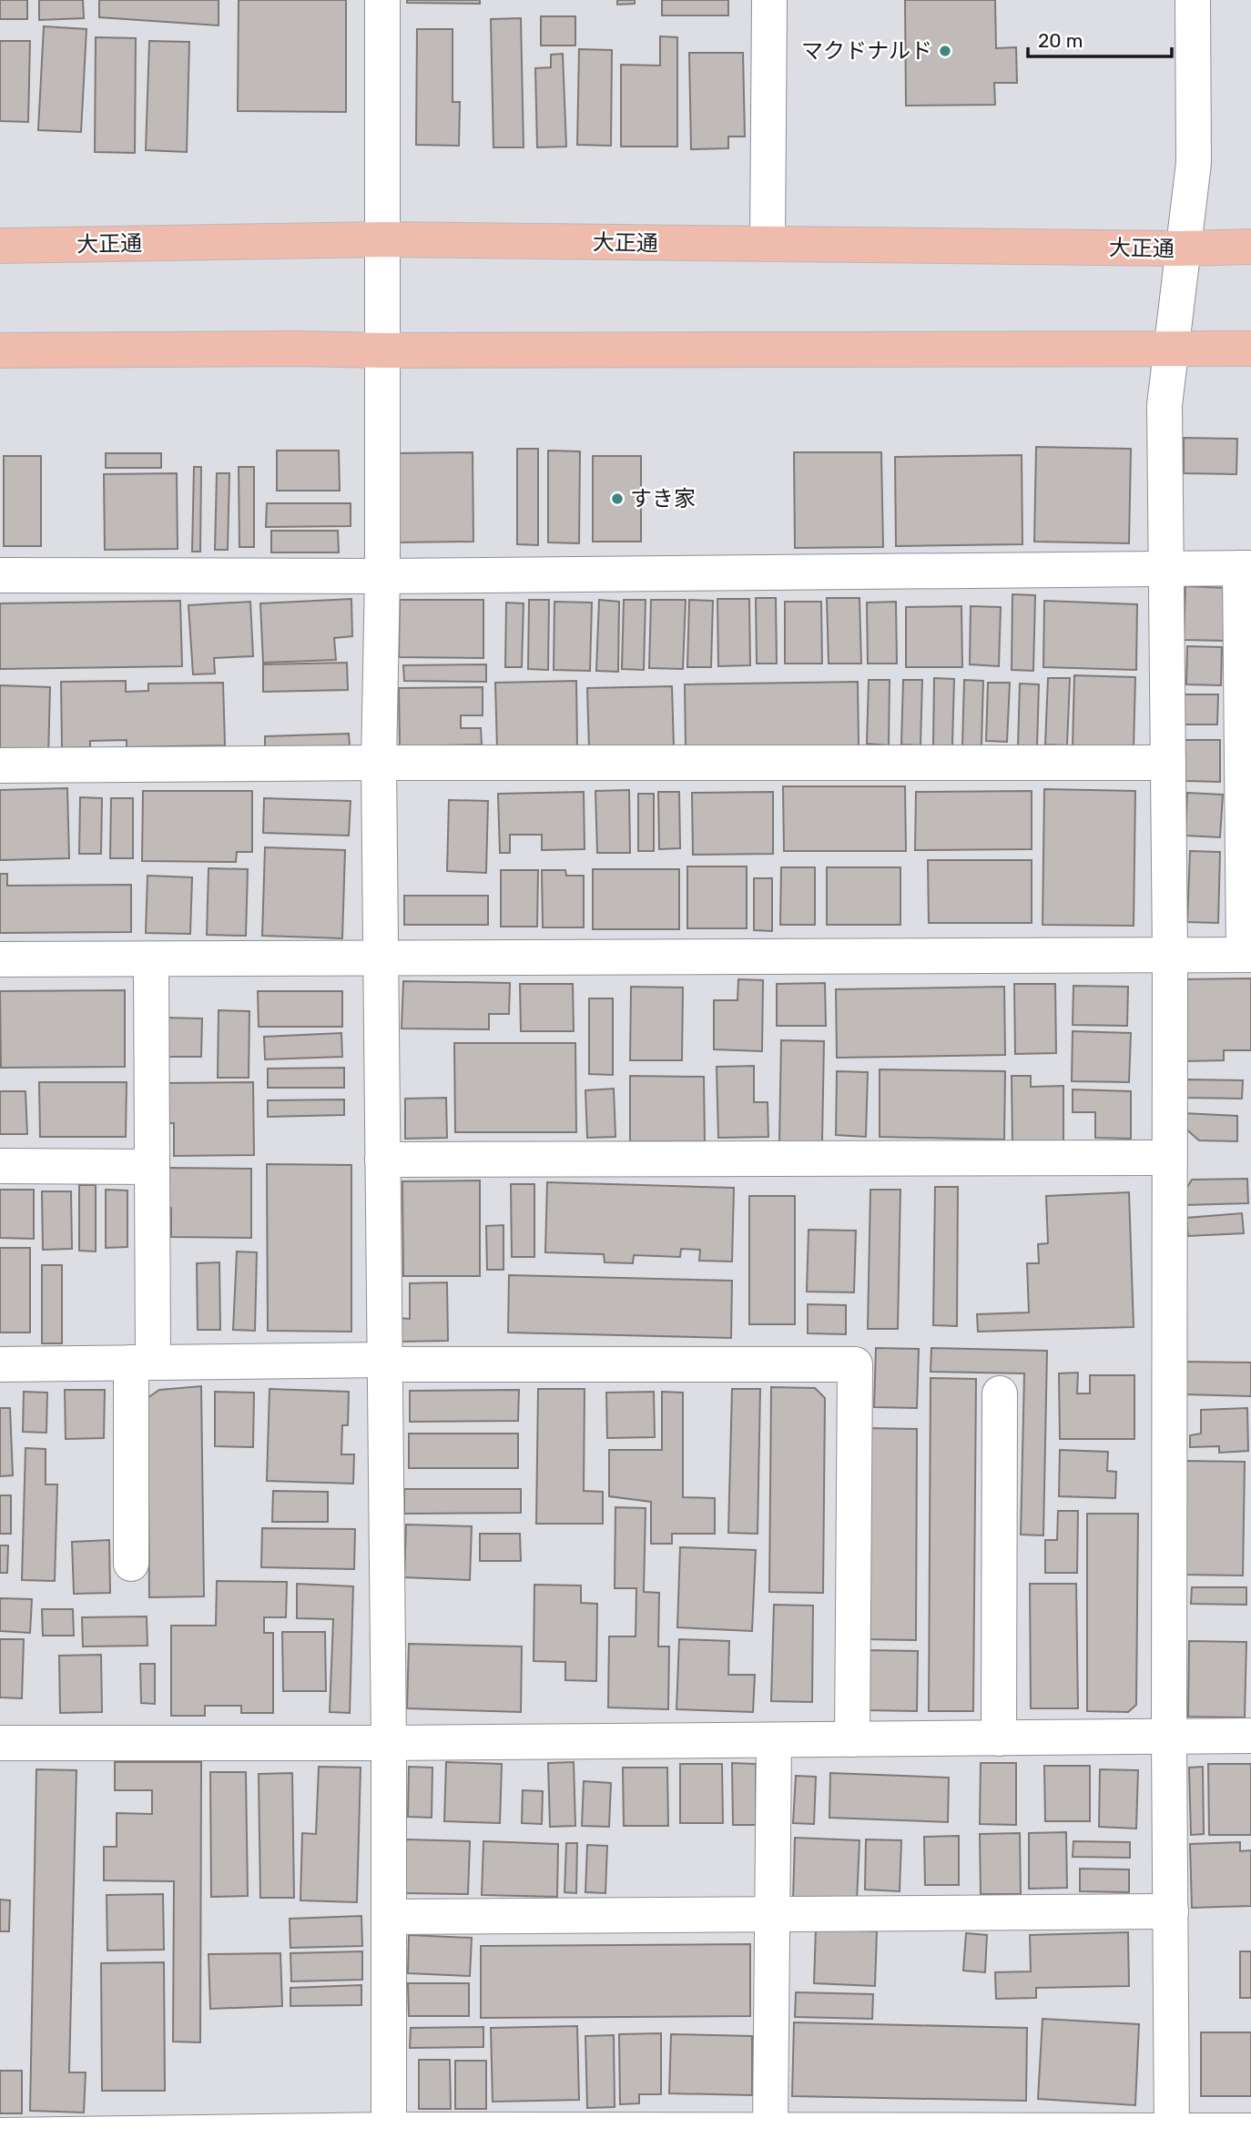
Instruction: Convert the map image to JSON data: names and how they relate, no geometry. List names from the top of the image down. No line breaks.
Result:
{"streets":{"main road":["大正通"]},"places":["マクドナルド","すき家"],"scale_bar":"20 m"}
